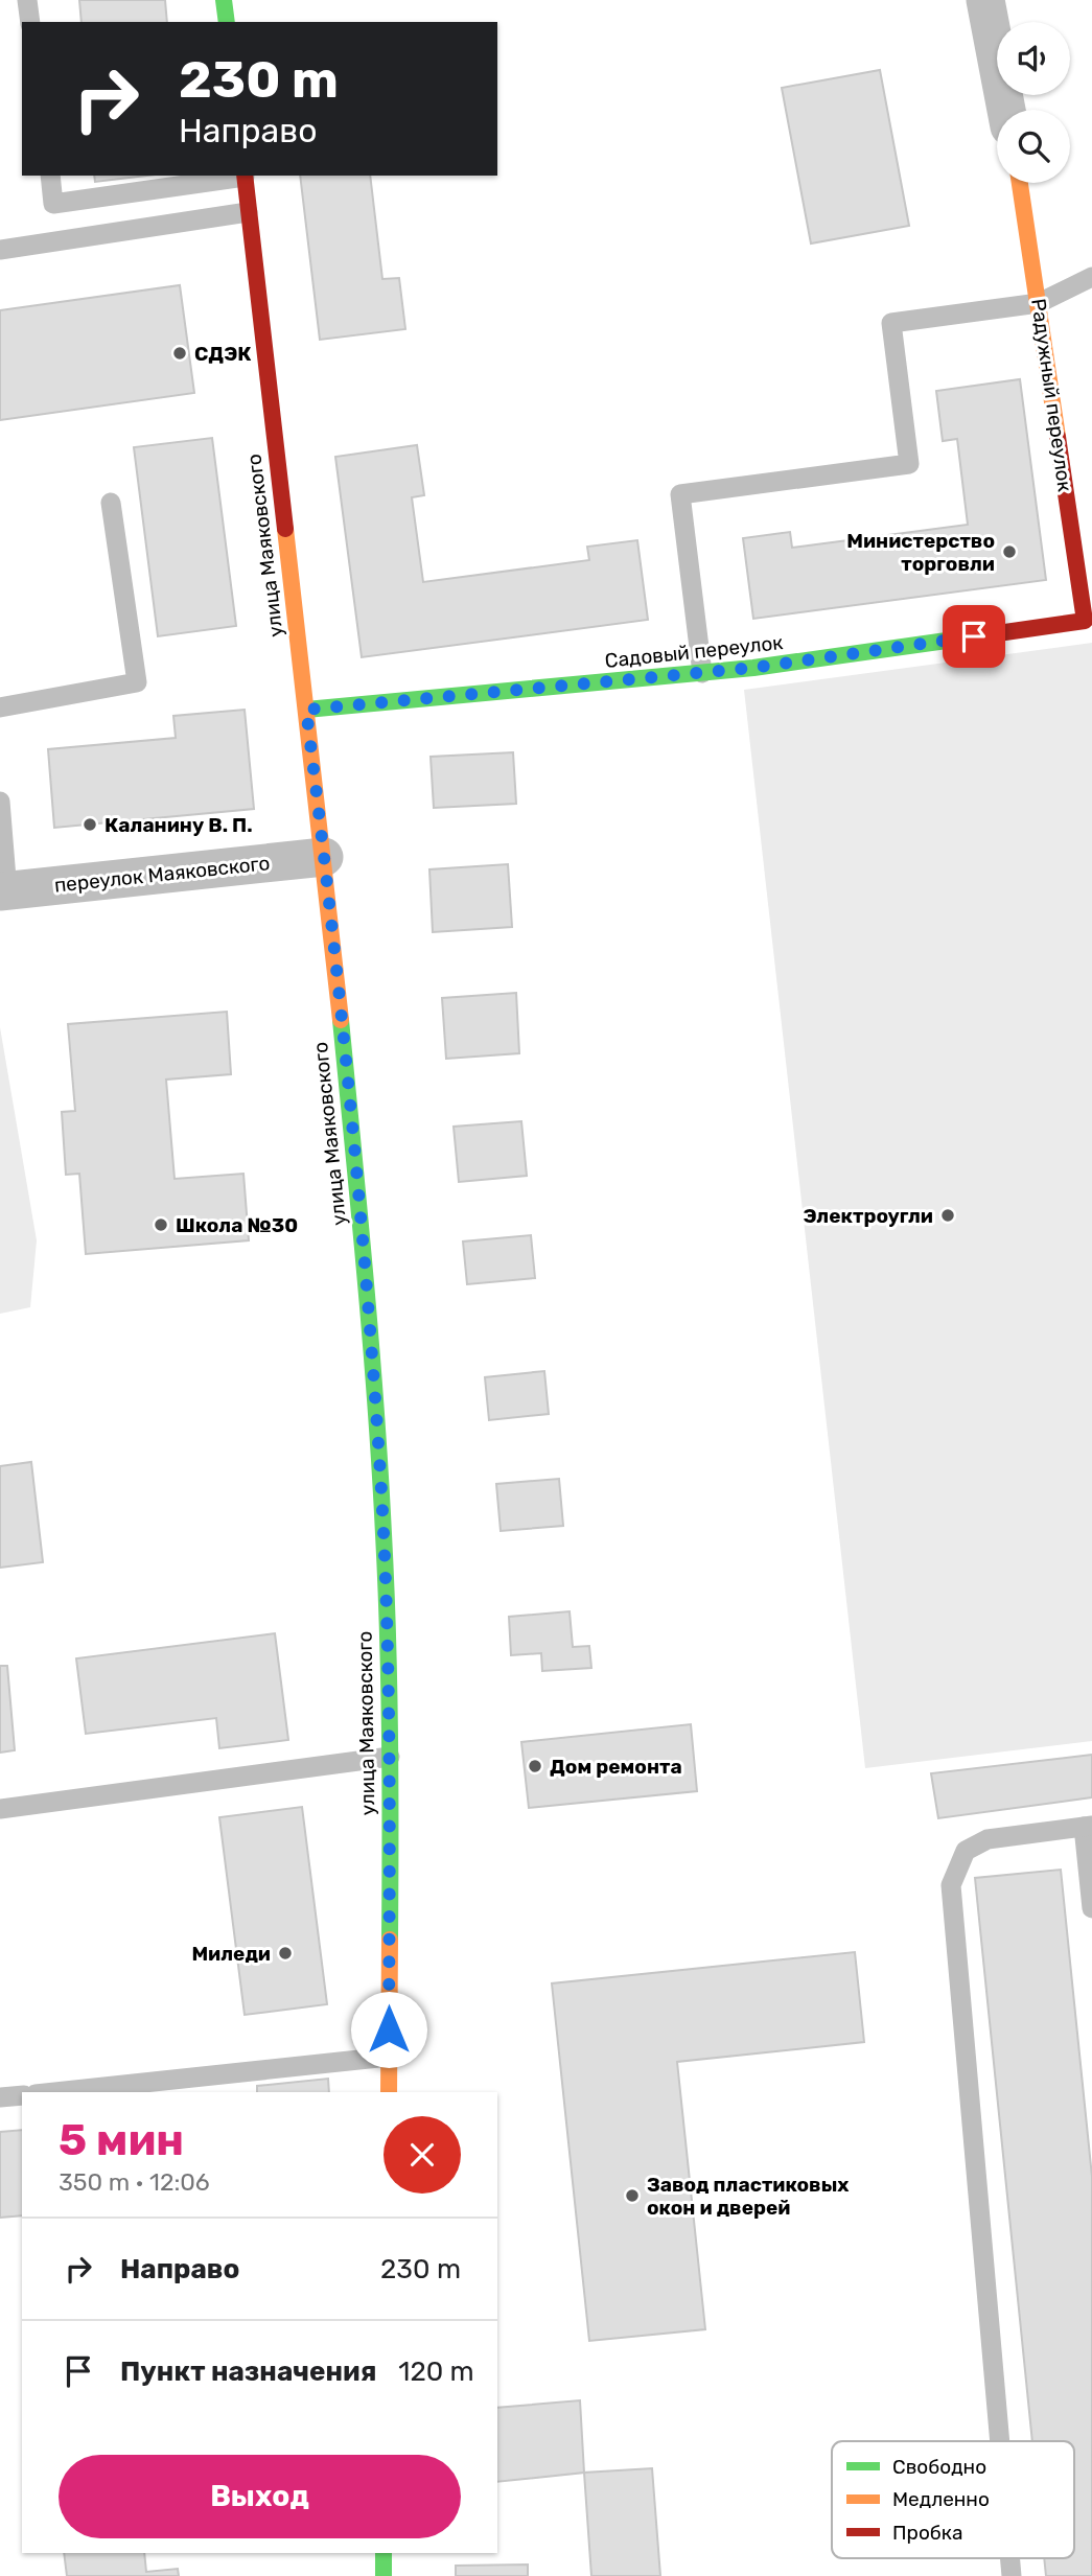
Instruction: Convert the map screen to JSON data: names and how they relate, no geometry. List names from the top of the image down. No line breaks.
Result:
{"streets":{"street":["Радужный переулок","улица Маяковского","Садовый переулок","переулок Маяковского"]},"crossings":[["Радужный переулок","Садовый переулок"],["улица Маяковского","Садовый переулок"],["улица Маяковского","переулок Маяковского"]],"places":["СДЭК","Министерство торговли","Каланину В. П.","Электроугли","Школа №30","Дом ремонта","Миледи","Завод пластиковых окон и дверей"],"legend":["Свободно","Медленно","Пробка"],"page":{"turn":["230 m","Направо"],"heading":["5 мин","350 m · 12:06"],"list":[{"name":"Направо","value":"230 m"},{"name":"Пункт назначения","value":"120 m"}],"buttons":"Выход"}}
